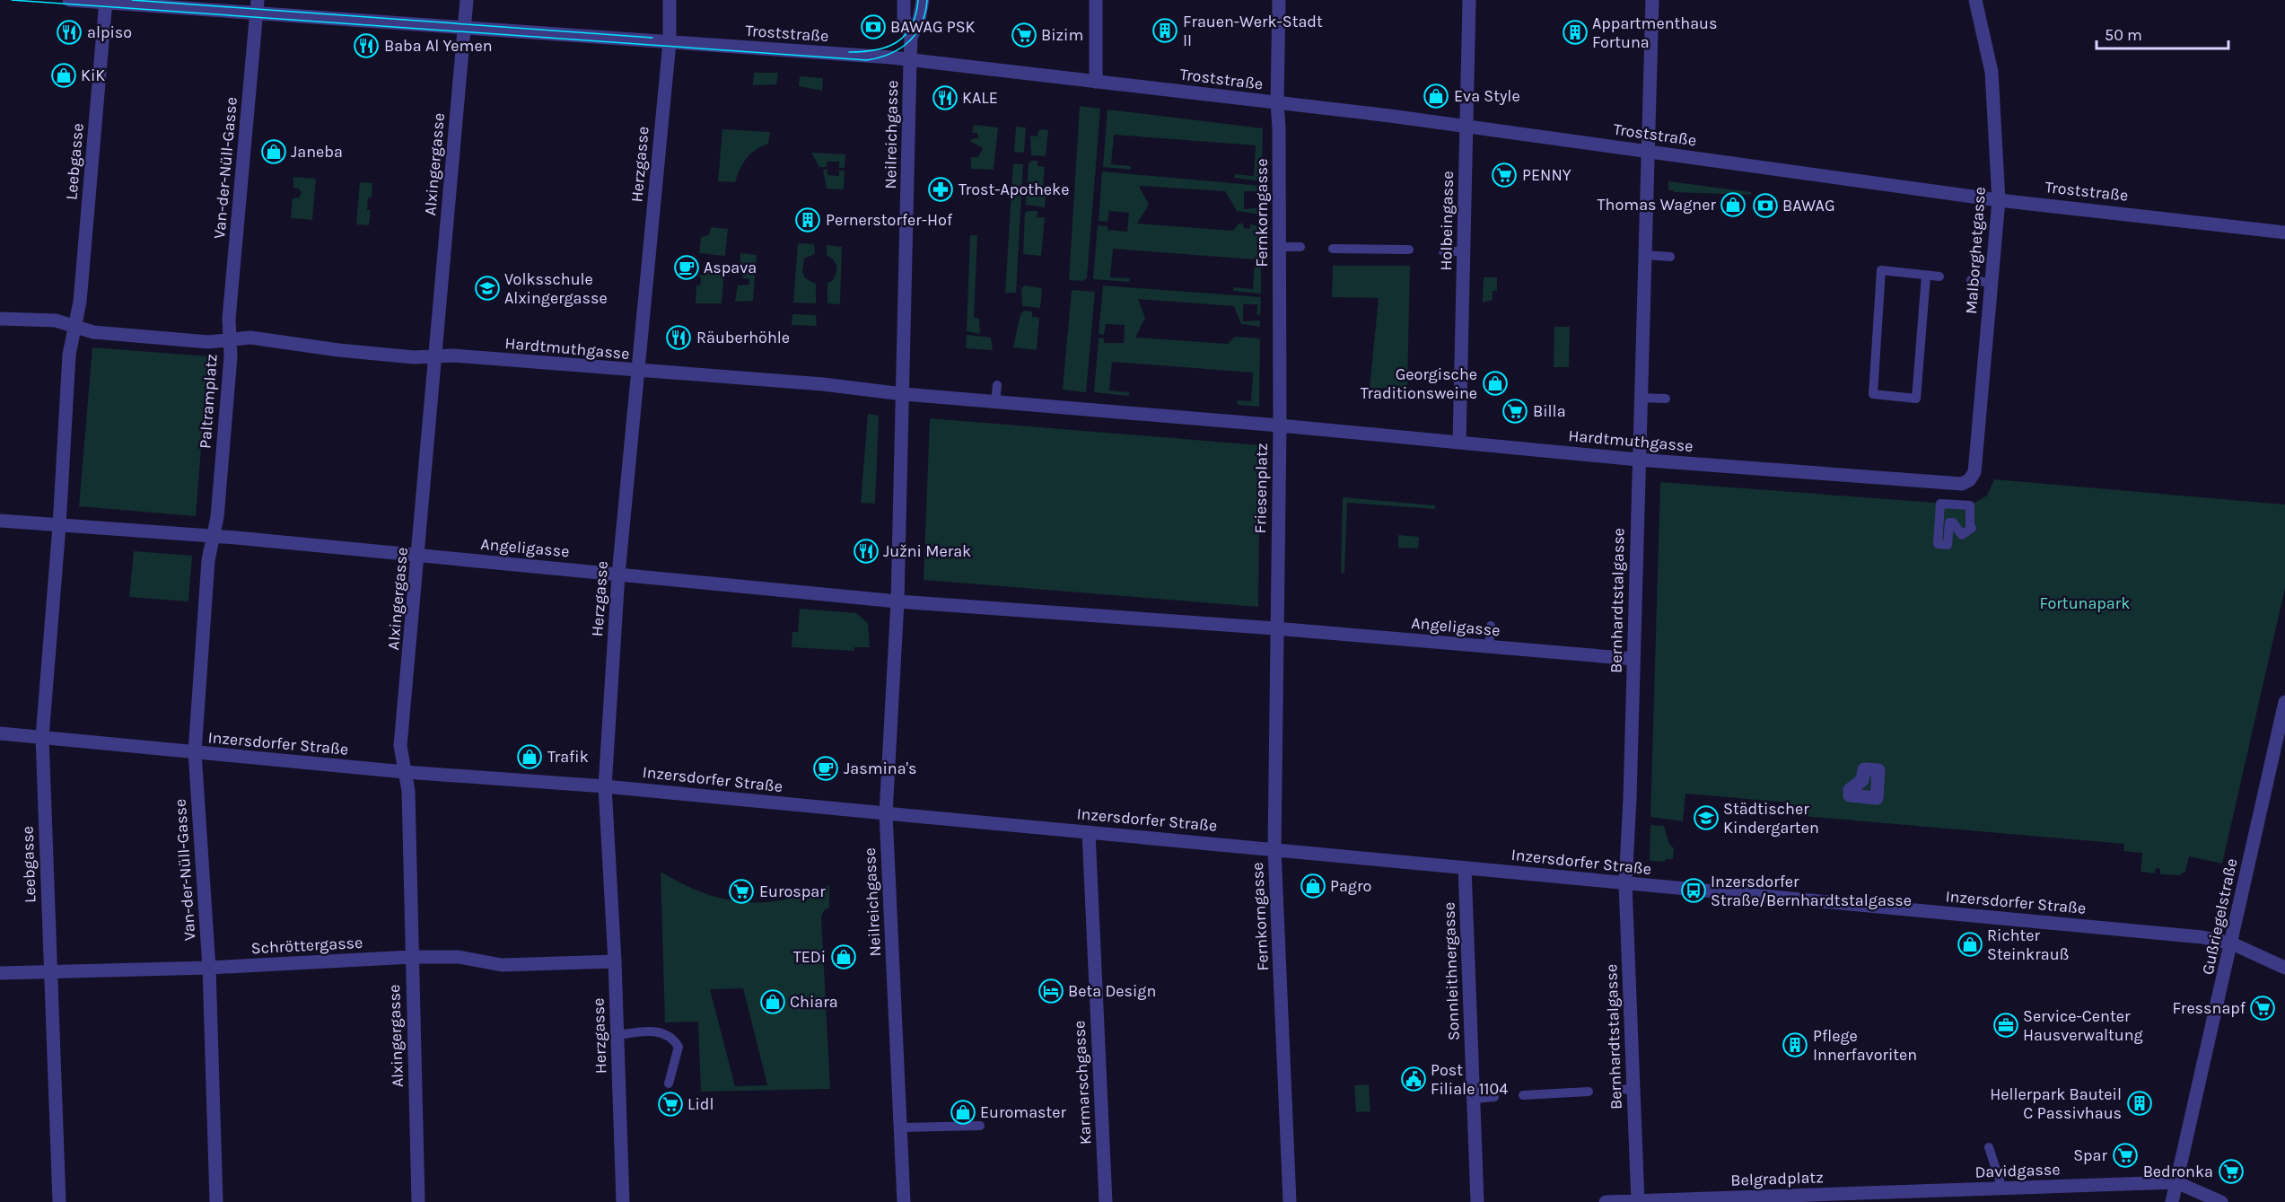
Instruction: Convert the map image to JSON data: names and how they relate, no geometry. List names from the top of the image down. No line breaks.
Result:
{"streets":{"street":["Troststraße","Neilreichgasse","Leebgasse","Alxingergasse","Herzgasse","Van-der-Nüll-Gasse","Fernkorngasse","Holbeingasse","Malborghetgasse","Hardtmuthgasse","Paltramplatz","Friesenplatz","Angeligasse","Bernhardtstalgasse","Inzersdorfer Straße","Gußriegelstraße","Schröttergasse","Sonnleithnergasse","Karmarschgasse","Davidgasse","Belgradplatz"]},"crossings":[["Troststraße","Neilreichgasse"],["Troststraße","Leebgasse"],["Troststraße","Alxingergasse"],["Troststraße","Herzgasse"],["Troststraße","Van-der-Nüll-Gasse"],["Troststraße","Fernkorngasse"],["Troststraße","Holbeingasse"],["Troststraße","Malborghetgasse"],["Troststraße","Bernhardtstalgasse"],["Neilreichgasse","Hardtmuthgasse"],["Neilreichgasse","Friesenplatz"],["Neilreichgasse","Angeligasse"],["Neilreichgasse","Inzersdorfer Straße"],["Leebgasse","Paltramplatz"],["Leebgasse","Inzersdorfer Straße"],["Leebgasse","Schröttergasse"],["Alxingergasse","Hardtmuthgasse"],["Alxingergasse","Angeligasse"],["Alxingergasse","Inzersdorfer Straße"],["Alxingergasse","Schröttergasse"],["Herzgasse","Hardtmuthgasse"],["Herzgasse","Angeligasse"],["Herzgasse","Inzersdorfer Straße"],["Herzgasse","Schröttergasse"],["Van-der-Nüll-Gasse","Hardtmuthgasse"],["Van-der-Nüll-Gasse","Paltramplatz"],["Van-der-Nüll-Gasse","Angeligasse"],["Van-der-Nüll-Gasse","Inzersdorfer Straße"],["Van-der-Nüll-Gasse","Schröttergasse"],["Fernkorngasse","Hardtmuthgasse"],["Fernkorngasse","Friesenplatz"],["Fernkorngasse","Angeligasse"],["Fernkorngasse","Inzersdorfer Straße"],["Holbeingasse","Hardtmuthgasse"],["Malborghetgasse","Hardtmuthgasse"],["Hardtmuthgasse","Paltramplatz"],["Hardtmuthgasse","Friesenplatz"],["Hardtmuthgasse","Bernhardtstalgasse"],["Paltramplatz","Angeligasse"],["Friesenplatz","Angeligasse"],["Angeligasse","Bernhardtstalgasse"],["Bernhardtstalgasse","Inzersdorfer Straße"],["Bernhardtstalgasse","Belgradplatz"],["Inzersdorfer Straße","Gußriegelstraße"],["Inzersdorfer Straße","Sonnleithnergasse"],["Inzersdorfer Straße","Karmarschgasse"],["Gußriegelstraße","Davidgasse"],["Davidgasse","Belgradplatz"]],"parks":["Fortunapark"],"places":{"bank":["BAWAG PSK","BAWAG"],"building":["Frauen-Werk-Stadt II","Appartmenthaus Fortuna","Pernerstorfer-Hof","Pflege Innerfavoriten","Hellerpark Bauteil C Passivhaus"],"restaurant":["alpiso","Baba Al Yemen","KALE","Räuberhöhle","Južni Merak"],"supermarket":["Bizim","PENNY","Billa","Eurospar","Fressnapf","Lidl","Spar","Bedronka"],"shop":["KiK","Eva Style","Janeba","Thomas Wagner","Georgische Traditionsweine","Trafik","Pagro","Richter Steinkrauß","TEDi","Chiara","Euromaster"],"pharmacy":["Trost-Apotheke"],"cafe":["Aspava","Jasmina's"],"school or university":["Volksschule Alxingergasse","Städtischer Kindergarten"],"bus stop":["Inzersdorfer Straße/Bernhardtstalgasse"],"hotel":["Beta Design"],"office":["Service-Center Hausverwaltung"],"public building":["Post Filiale 1104"]},"scale_bar":"50 m"}
